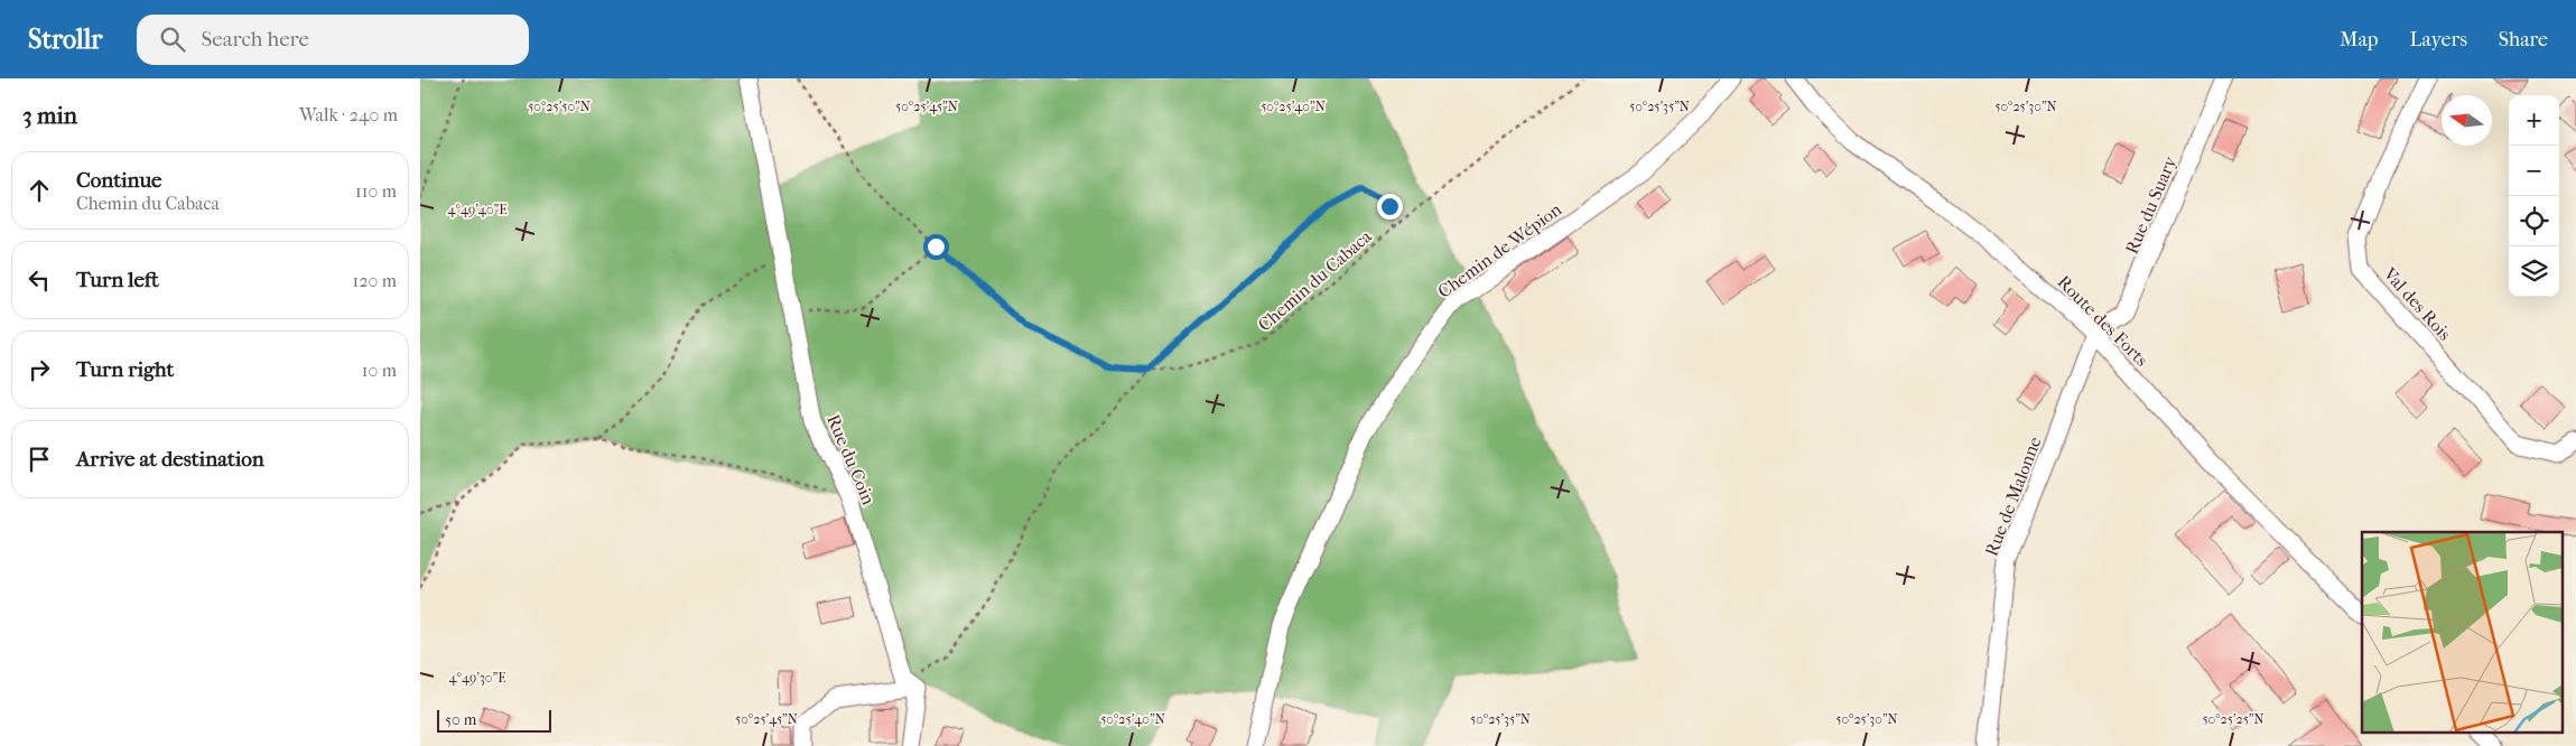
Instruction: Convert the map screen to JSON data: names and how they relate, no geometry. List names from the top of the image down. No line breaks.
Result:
{"streets":{"street":["Rue du Suary","Chemin de Wépion","Val des Rois","Route des Forts","Rue du Coin","Rue de Malonne"],"path":["Chemin du Cabaca"]},"crossings":[["Rue du Suary","Route des Forts"],["Rue du Suary","Rue de Malonne"],["Route des Forts","Rue de Malonne"]],"scale_bar":"50 m","north":"left","page":{"header":"Strollr","search":"Search here","nav":["Map","Layers","Share"],"heading":["3 min","Walk · 240 m"],"map_buttons":["+","−"],"list":[["Continue","Chemin du Cabaca","110 m"],["Turn left","120 m"],["Turn right","10 m"],"Arrive at destination"],"scale":"50 m"},"coordinates":["50°25'50\"N","50°25'45\"N","50°25'40\"N","50°25'35\"N","50°25'30\"N","4°49'40\"E","4°49'30\"E","50°25'25\"N"]}
